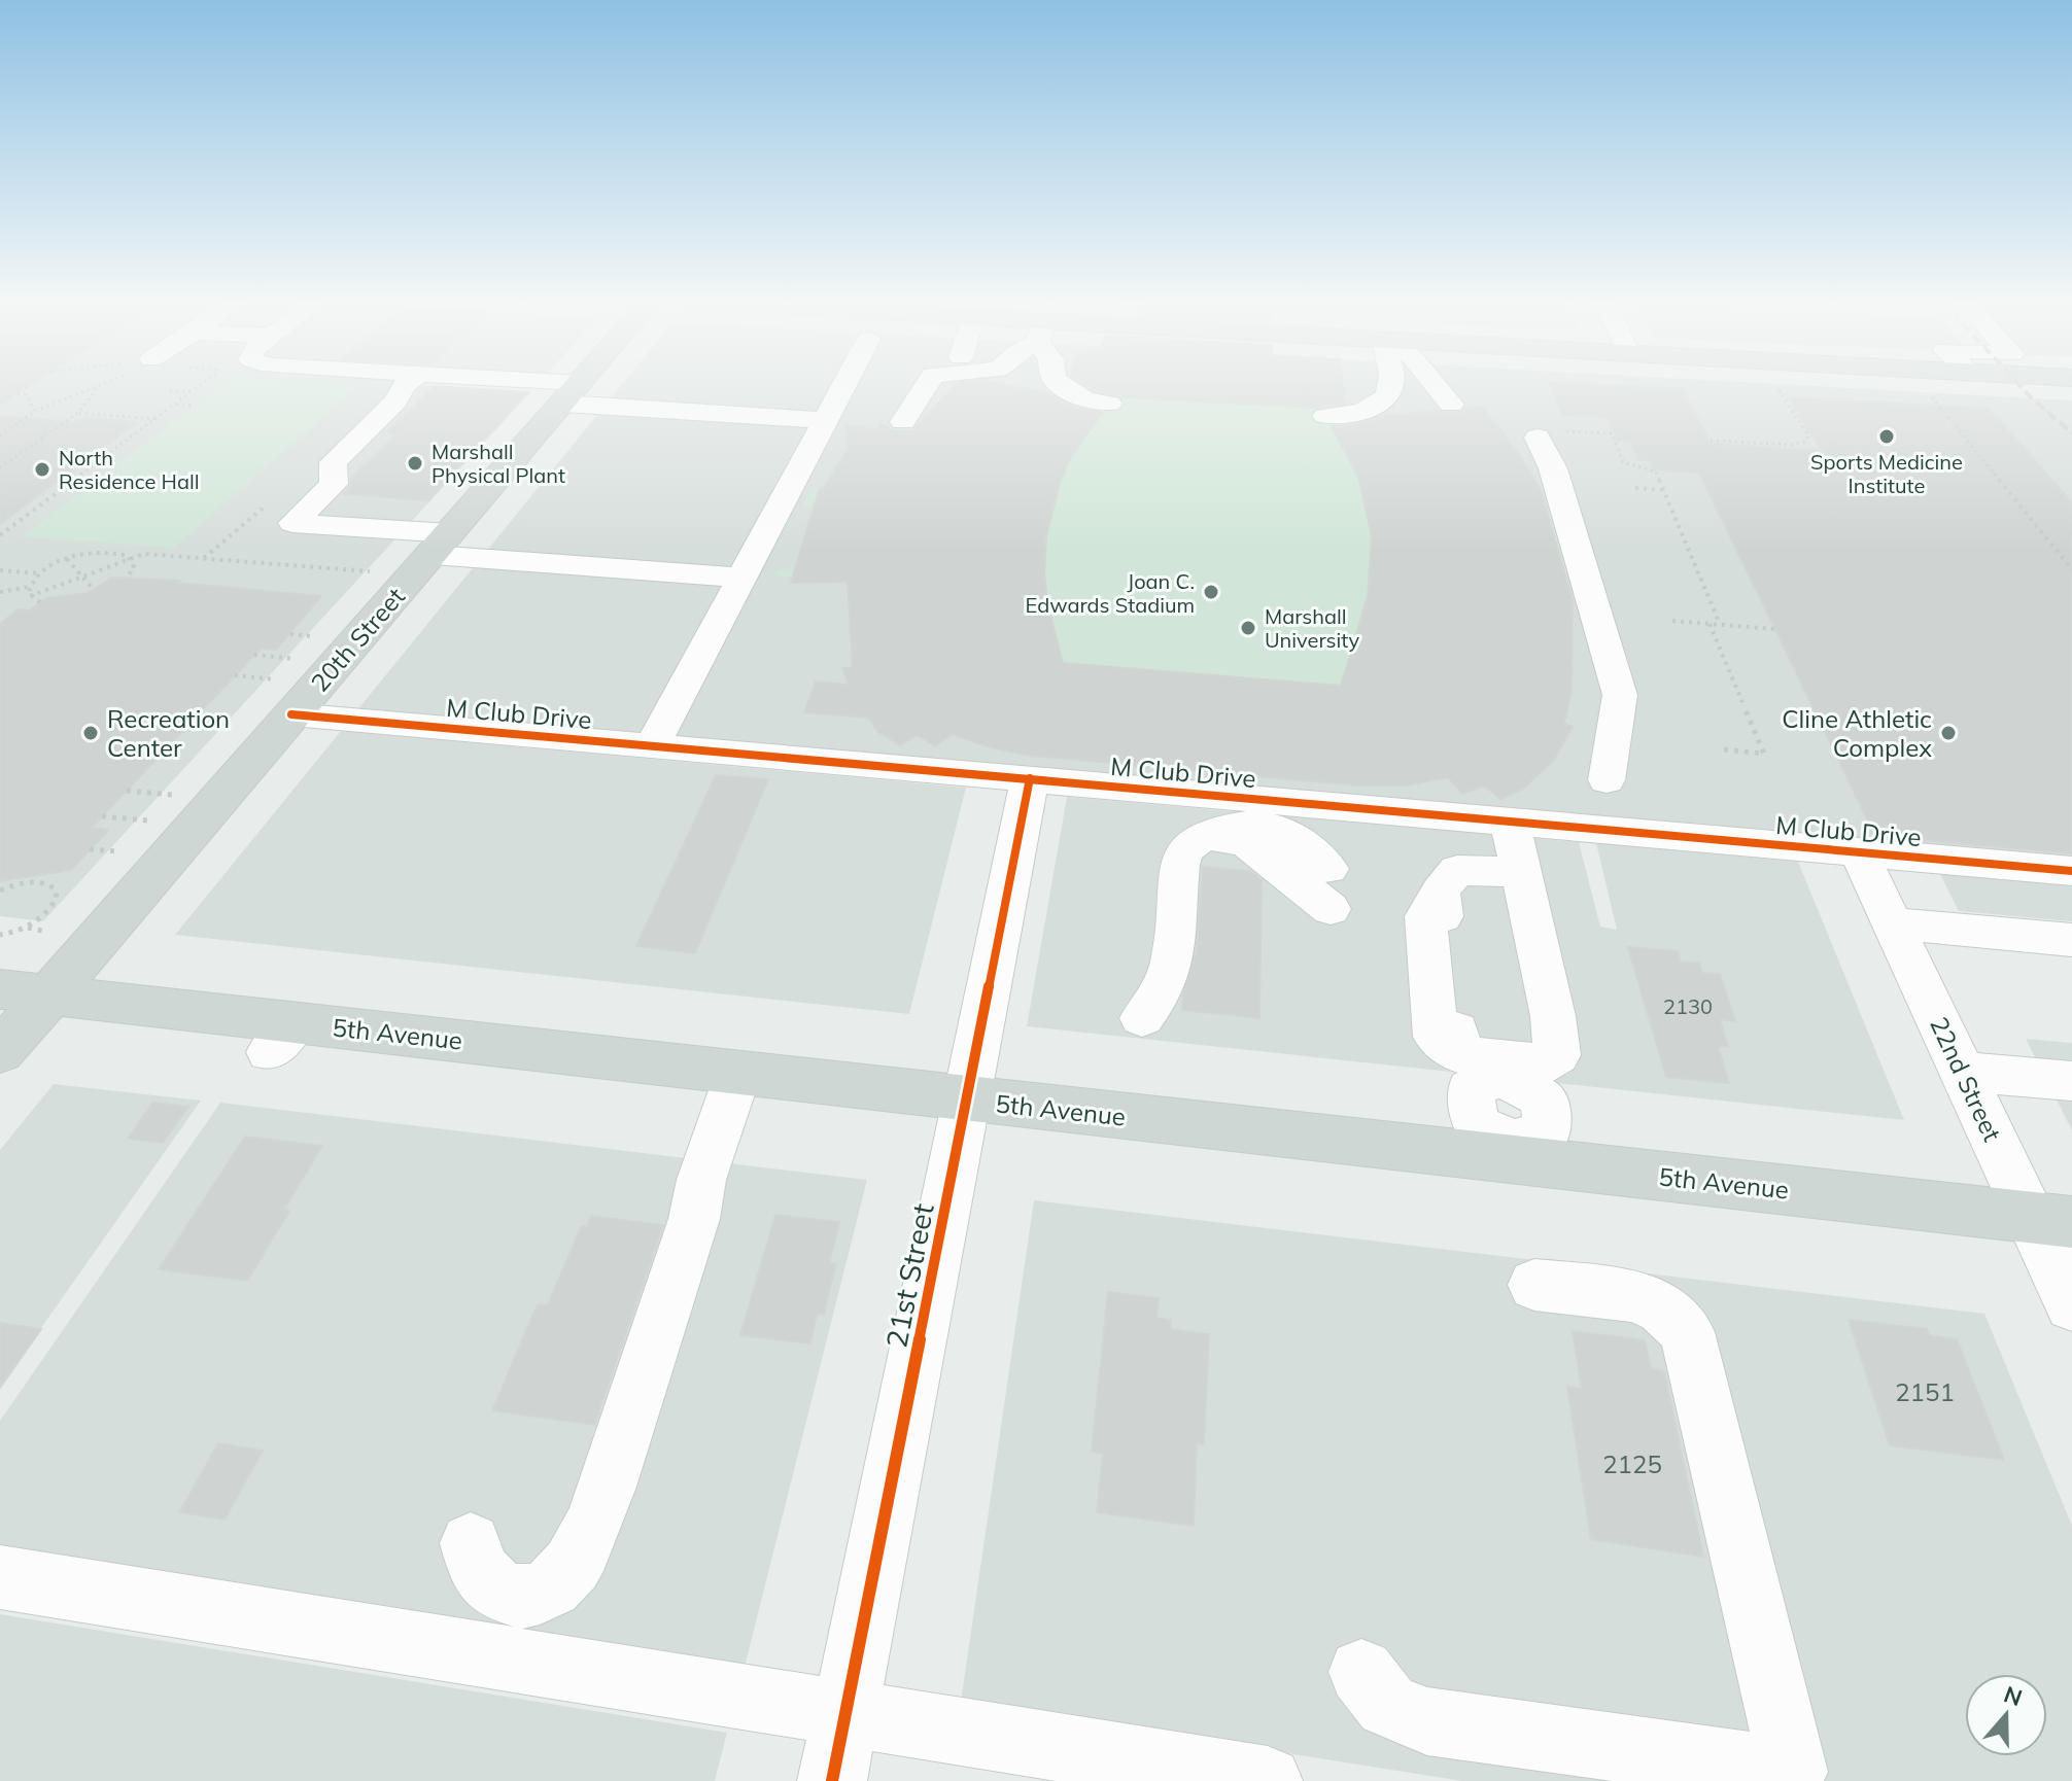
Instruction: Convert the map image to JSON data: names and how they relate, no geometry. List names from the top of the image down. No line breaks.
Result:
{"streets":{"main road":["20th Street","5th Avenue"],"street":["M Club Drive","22nd Street","21st Street"]},"crossings":[["20th Street","M Club Drive"],["20th Street","5th Avenue"],["M Club Drive","22nd Street"],["M Club Drive","21st Street"],["5th Avenue","22nd Street"],["5th Avenue","21st Street"]],"places":["Sports Medicine Institute","Marshall Physical Plant","North Residence Hall","Joan C. Edwards Stadium","Marshall University","Recreation Center","Cline Athletic Complex"],"house_numbers":["2130","2151","2125"],"north":"top"}
